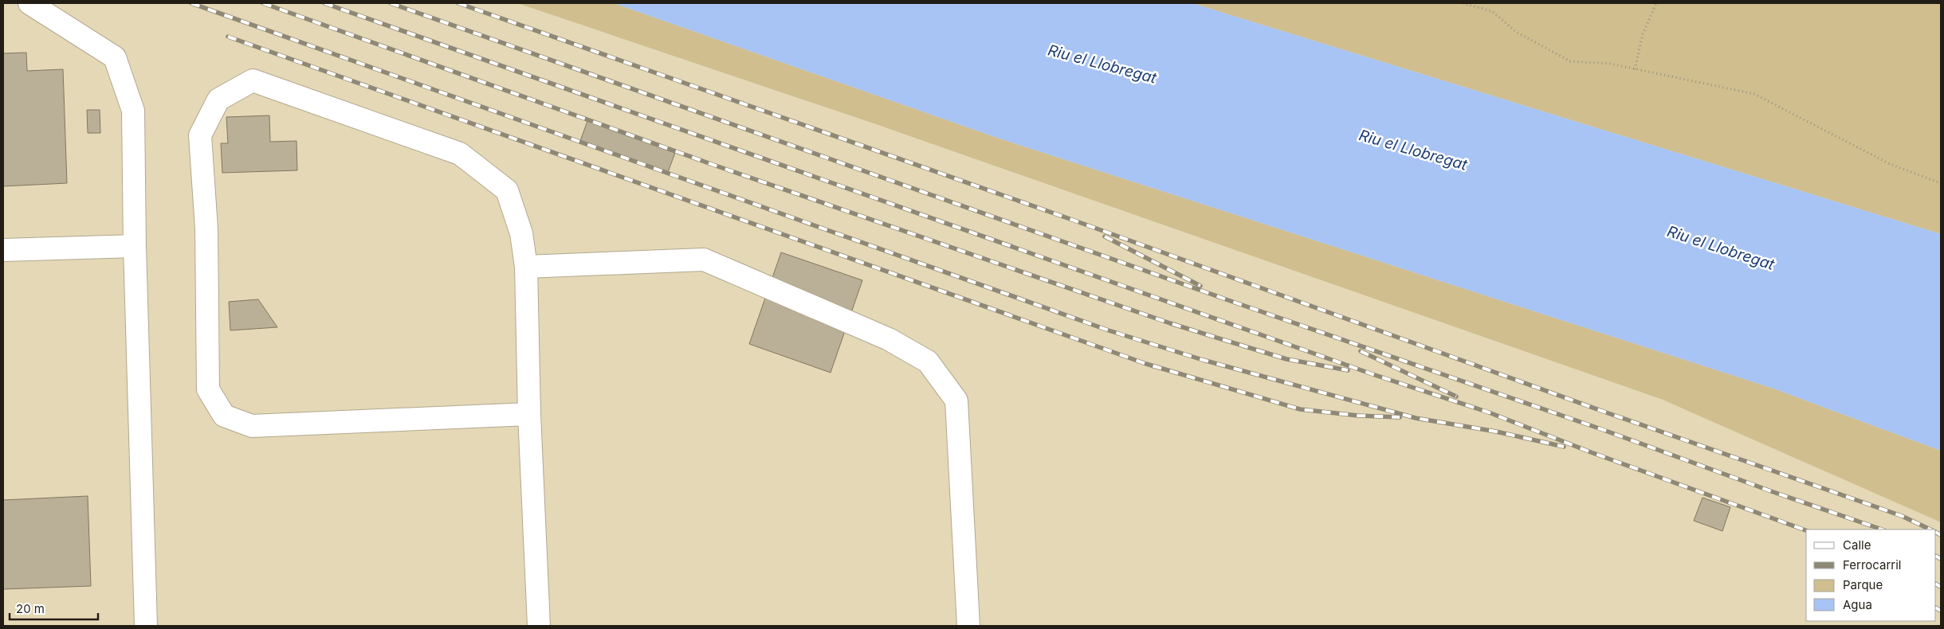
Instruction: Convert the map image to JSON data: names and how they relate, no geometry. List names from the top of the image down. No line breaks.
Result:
{"water":["Riu el Llobregat"],"legend":["Calle","Ferrocarril","Parque","Agua"],"scale_bar":"20 m"}
